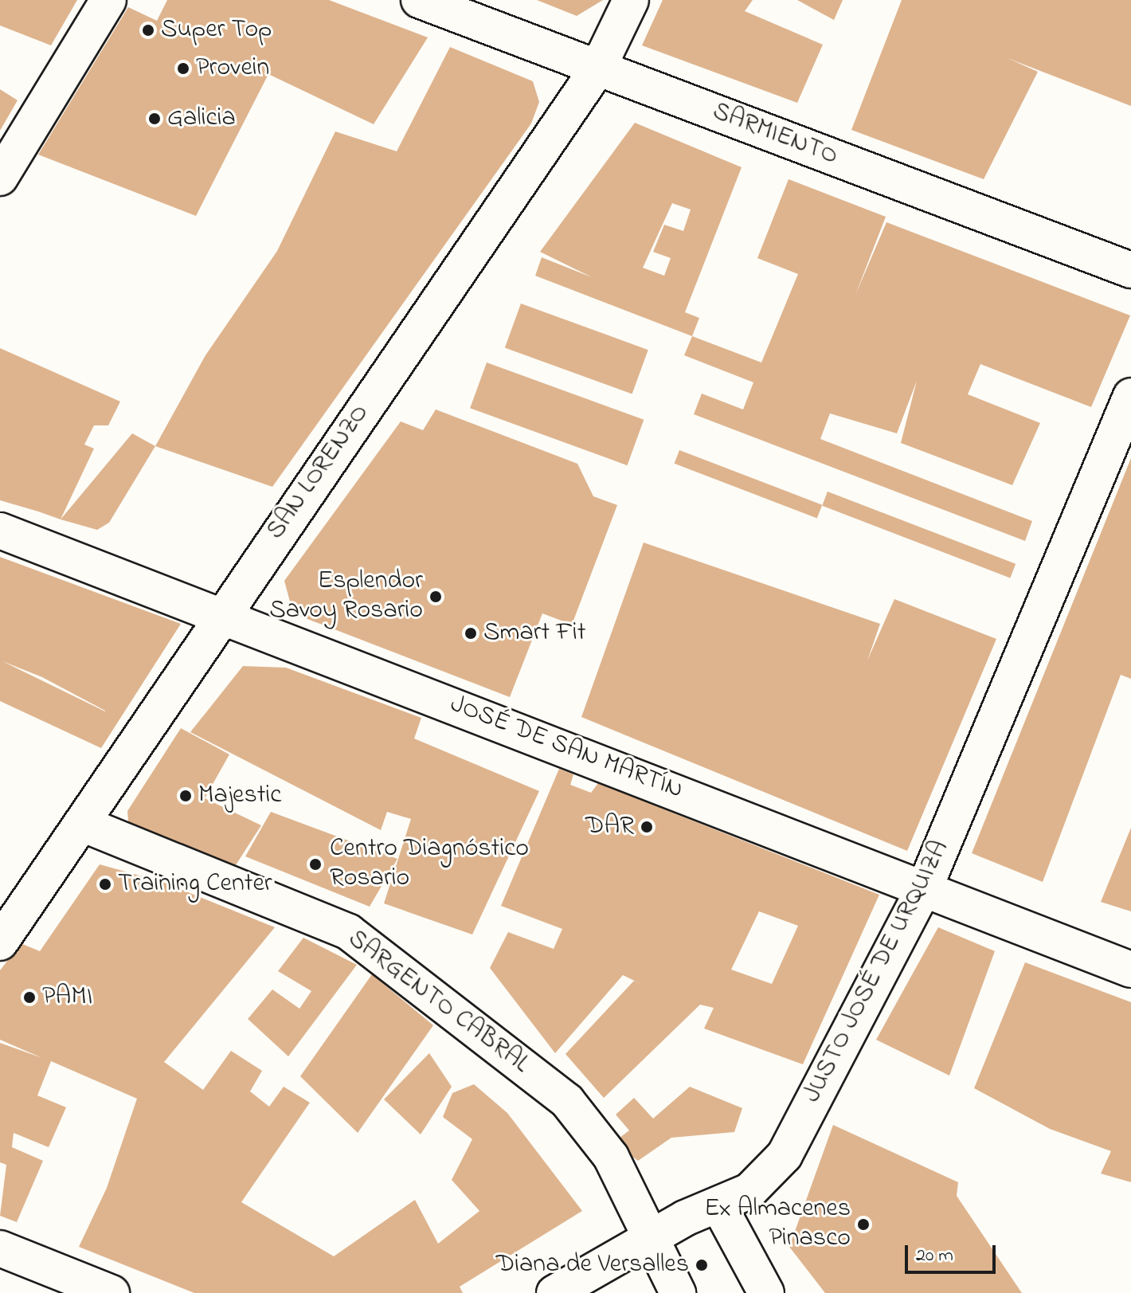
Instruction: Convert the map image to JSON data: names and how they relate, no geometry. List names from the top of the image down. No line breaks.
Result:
{"streets":{"street":["SARMIENTO","SAN LORENZO","JOSÉ DE SAN MARTÍN","JUSTO JOSÉ DE URQUIZA","SARGENTO CABRAL"]},"crossings":[["SARMIENTO","SAN LORENZO"],["SAN LORENZO","JOSÉ DE SAN MARTÍN"],["SAN LORENZO","SARGENTO CABRAL"],["JOSÉ DE SAN MARTÍN","JUSTO JOSÉ DE URQUIZA"],["JUSTO JOSÉ DE URQUIZA","SARGENTO CABRAL"]],"places":["Super Top","Provein","Galicia","Esplendor Savoy Rosario","Smart Fit","Majestic","DAR","Centro Diagnóstico Rosario","Training Center","PAMI","Ex Almacenes Pinasco","Diana de Versalles"],"scale_bar":"20 m"}
